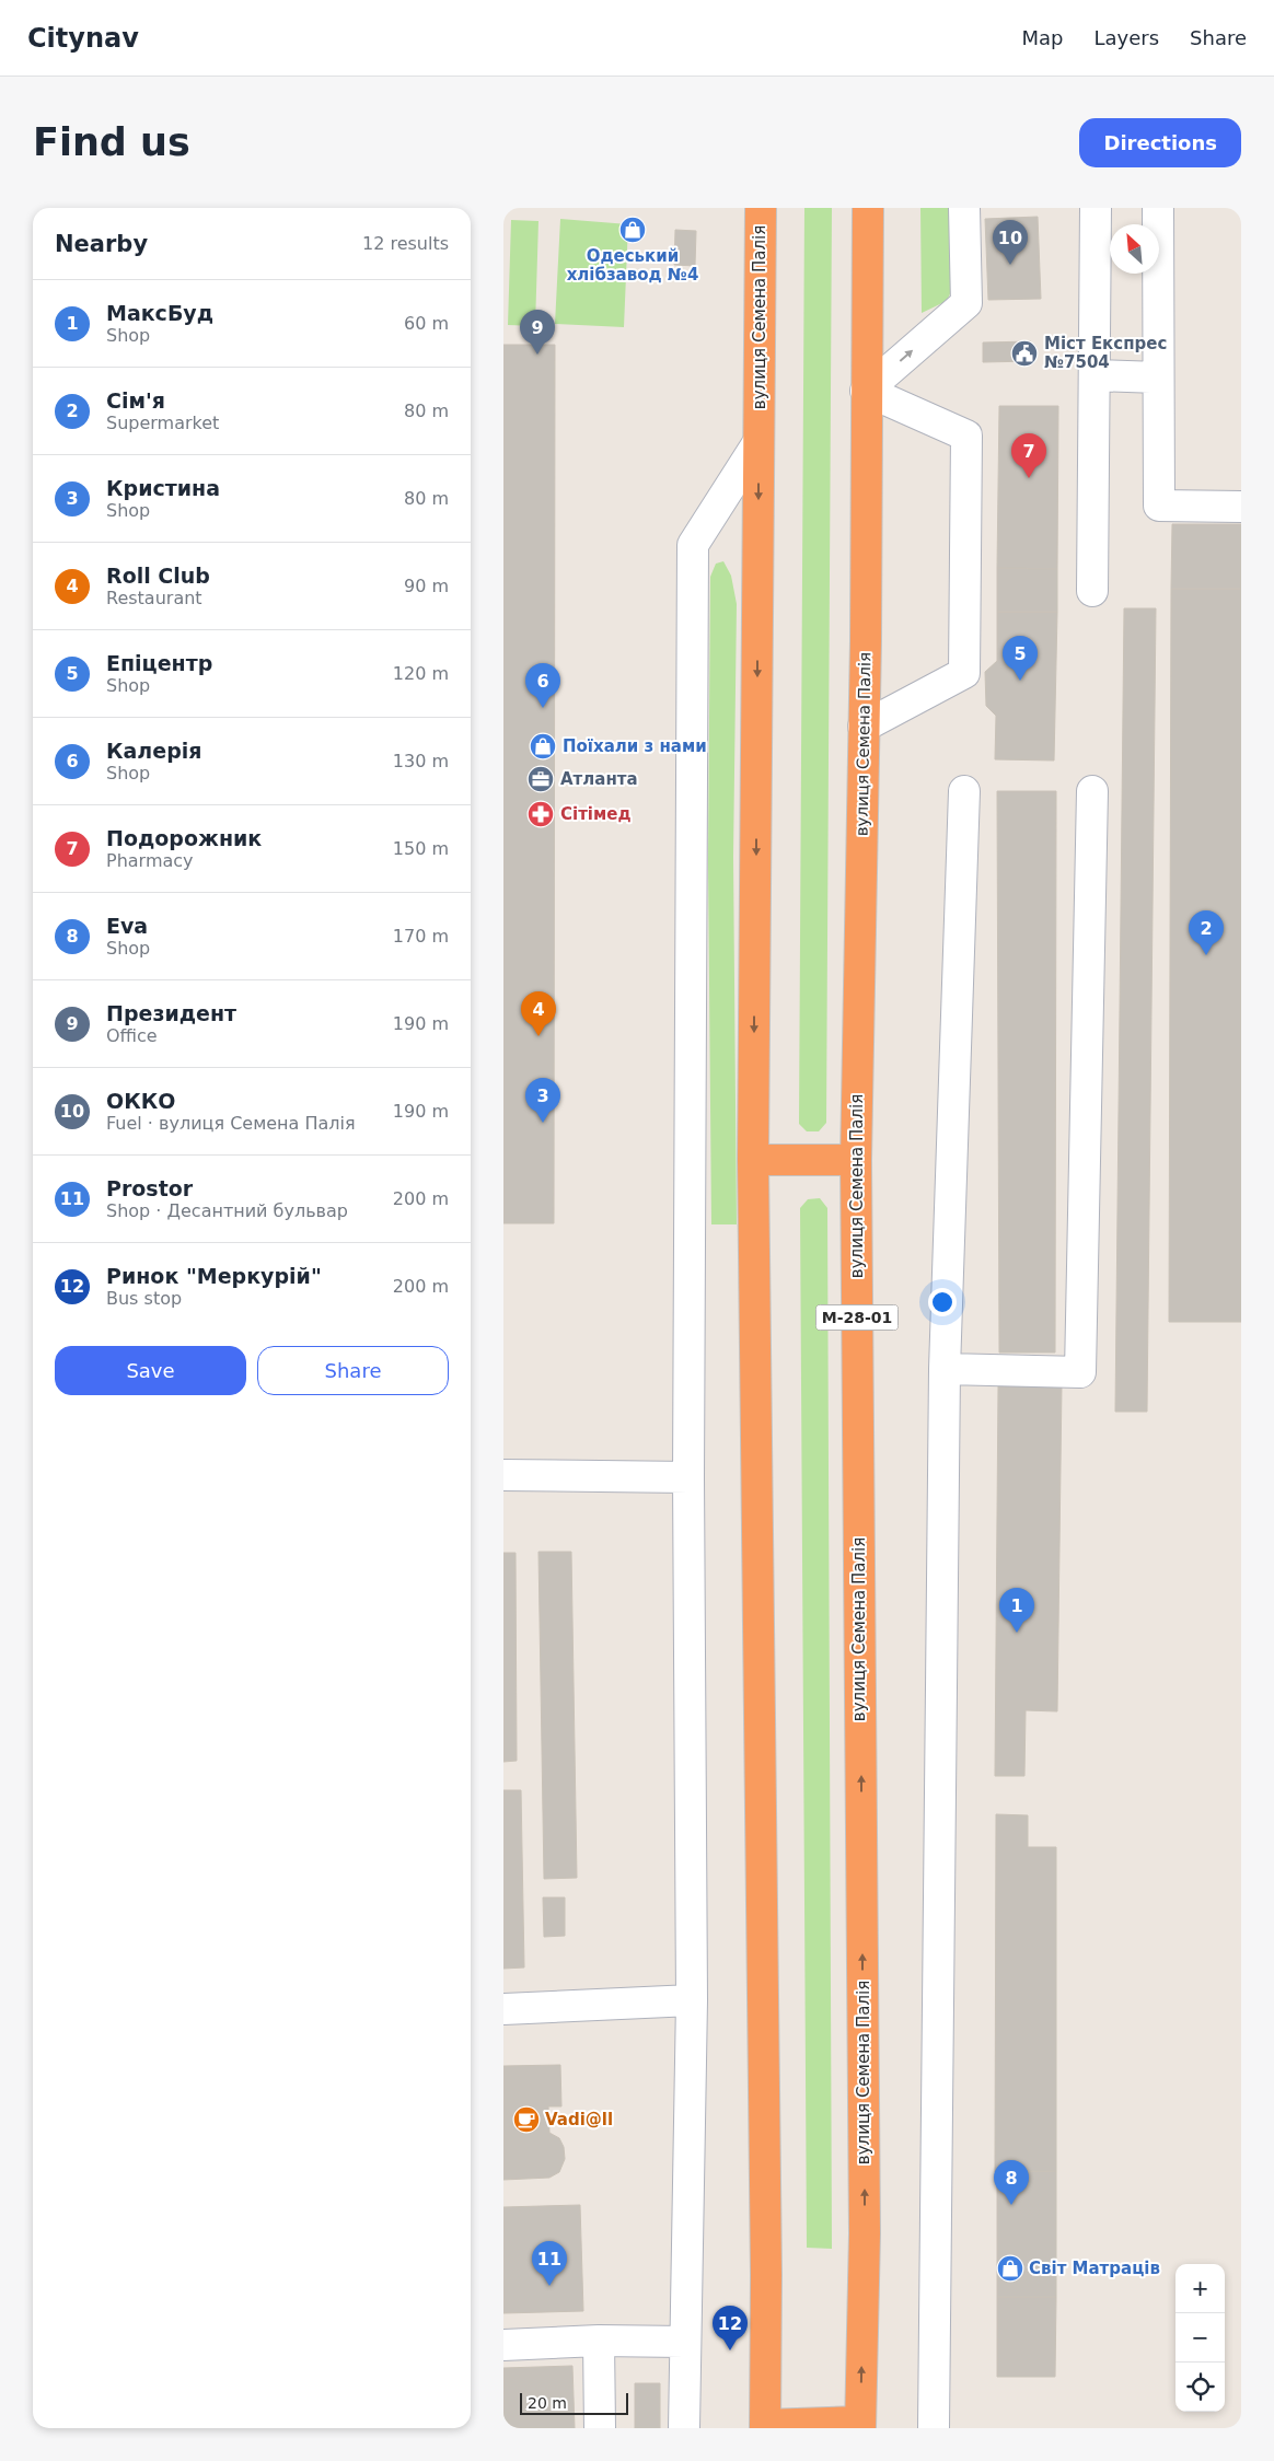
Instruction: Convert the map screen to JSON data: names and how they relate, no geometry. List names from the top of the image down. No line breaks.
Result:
{"streets":{"highway":["вулиця Семена Палія","М-28-01"]},"places":{"shop":["Одеський хлібзавод №4","Поїхали з нами","Світ Матраців"],"public building":["Міст Експрес №7504"],"office":["Атланта"],"pharmacy":["Сітімед"],"cafe":["Vadi@ll"]},"scale_bar":"20 m","north":"top left","page":{"header":"Citynav","nav":["Map","Layers","Share"],"buttons":["Directions",["Save","Share"]],"title":"Find us","heading":["Nearby","12 results"],"pins":["10","9","7","5","6","2","4","3","1","8","11","12"],"list":[{"mark":"1","name":"МаксБуд","note":"Shop","value":"60 m"},{"mark":"2","name":"Сім'я","note":"Supermarket","value":"80 m"},{"mark":"3","name":"Кристина","note":"Shop","value":"80 m"},{"mark":"4","name":"Roll Club","note":"Restaurant","value":"90 m"},{"mark":"5","name":"Епіцентр","note":"Shop","value":"120 m"},{"mark":"6","name":"Калерія","note":"Shop","value":"130 m"},{"mark":"7","name":"Подорожник","note":"Pharmacy","value":"150 m"},{"mark":"8","name":"Eva","note":"Shop","value":"170 m"},{"mark":"9","name":"Президент","note":"Office","value":"190 m"},{"mark":"10","name":"ОККО","note":"Fuel · вулиця Семена Палія","value":"190 m"},{"mark":"11","name":"Prostor","note":"Shop · Десантний бульвар","value":"200 m"},{"mark":"12","name":"Ринок \"Меркурiй\"","note":"Bus stop","value":"200 m"}],"map_buttons":["+","−"],"scale":"20 m"}}
